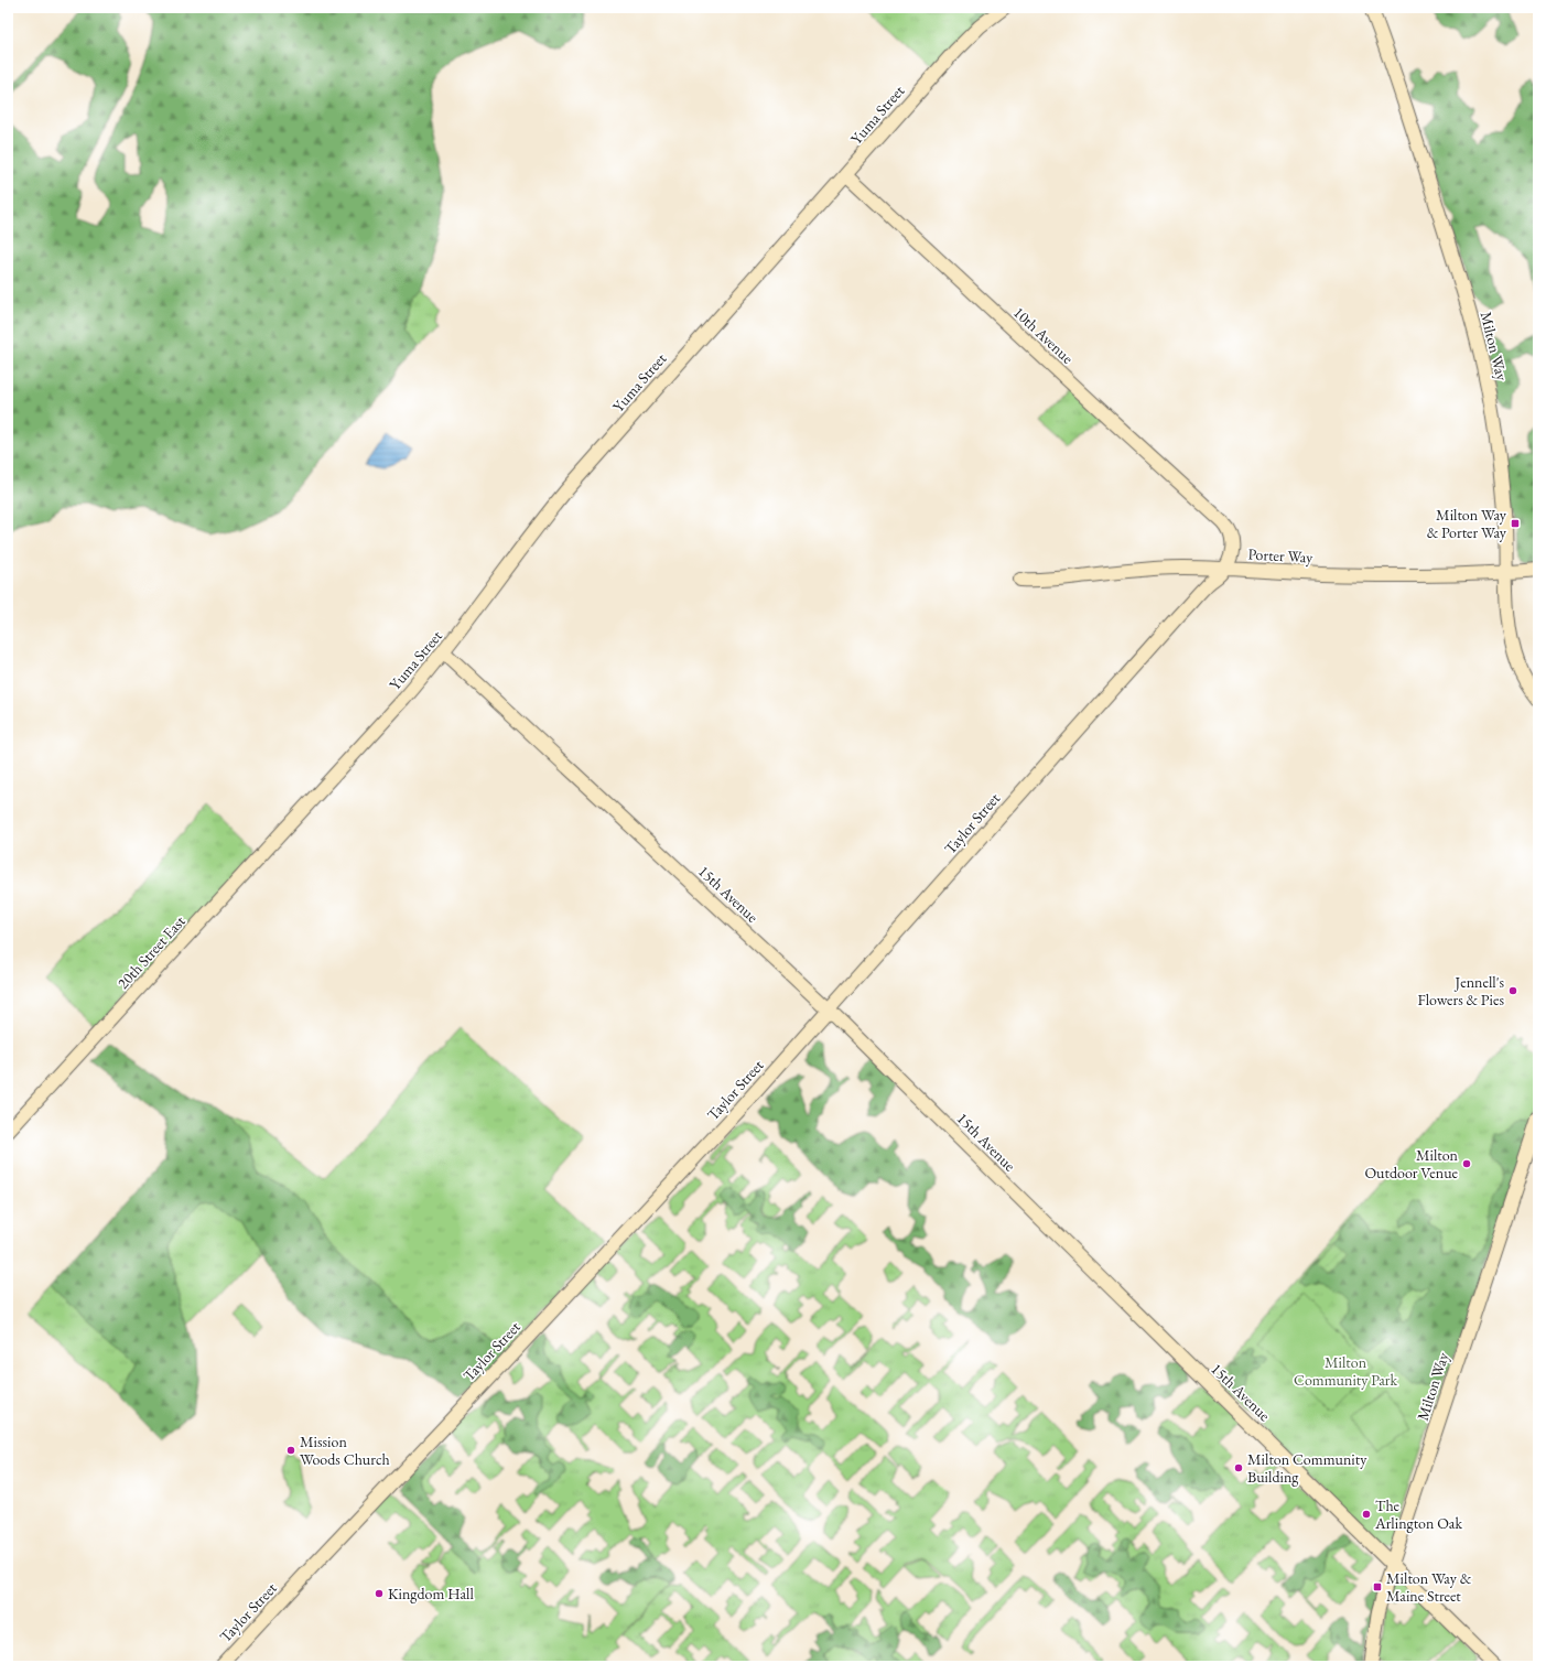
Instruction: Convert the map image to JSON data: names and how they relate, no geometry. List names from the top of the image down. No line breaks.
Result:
{"streets":{"street":["Yuma Street","10th Avenue","Milton Way","Porter Way","Taylor Street","15th Avenue","20th Street East"]},"crossings":[["Yuma Street","10th Avenue"],["Yuma Street","15th Avenue"],["Yuma Street","20th Street East"],["10th Avenue","Porter Way"],["10th Avenue","Taylor Street"],["Milton Way","Porter Way"],["Milton Way","15th Avenue"],["Porter Way","Taylor Street"],["Taylor Street","15th Avenue"]],"parks":["Milton Community Park"],"places":{"transit":["Milton Way & Porter Way","Milton Way & Maine Street"],"other":["Jennell's Flowers & Pies","Milton Outdoor Venue","Mission Woods Church","Milton Community Building","The Arlington Oak","Kingdom Hall"]}}
